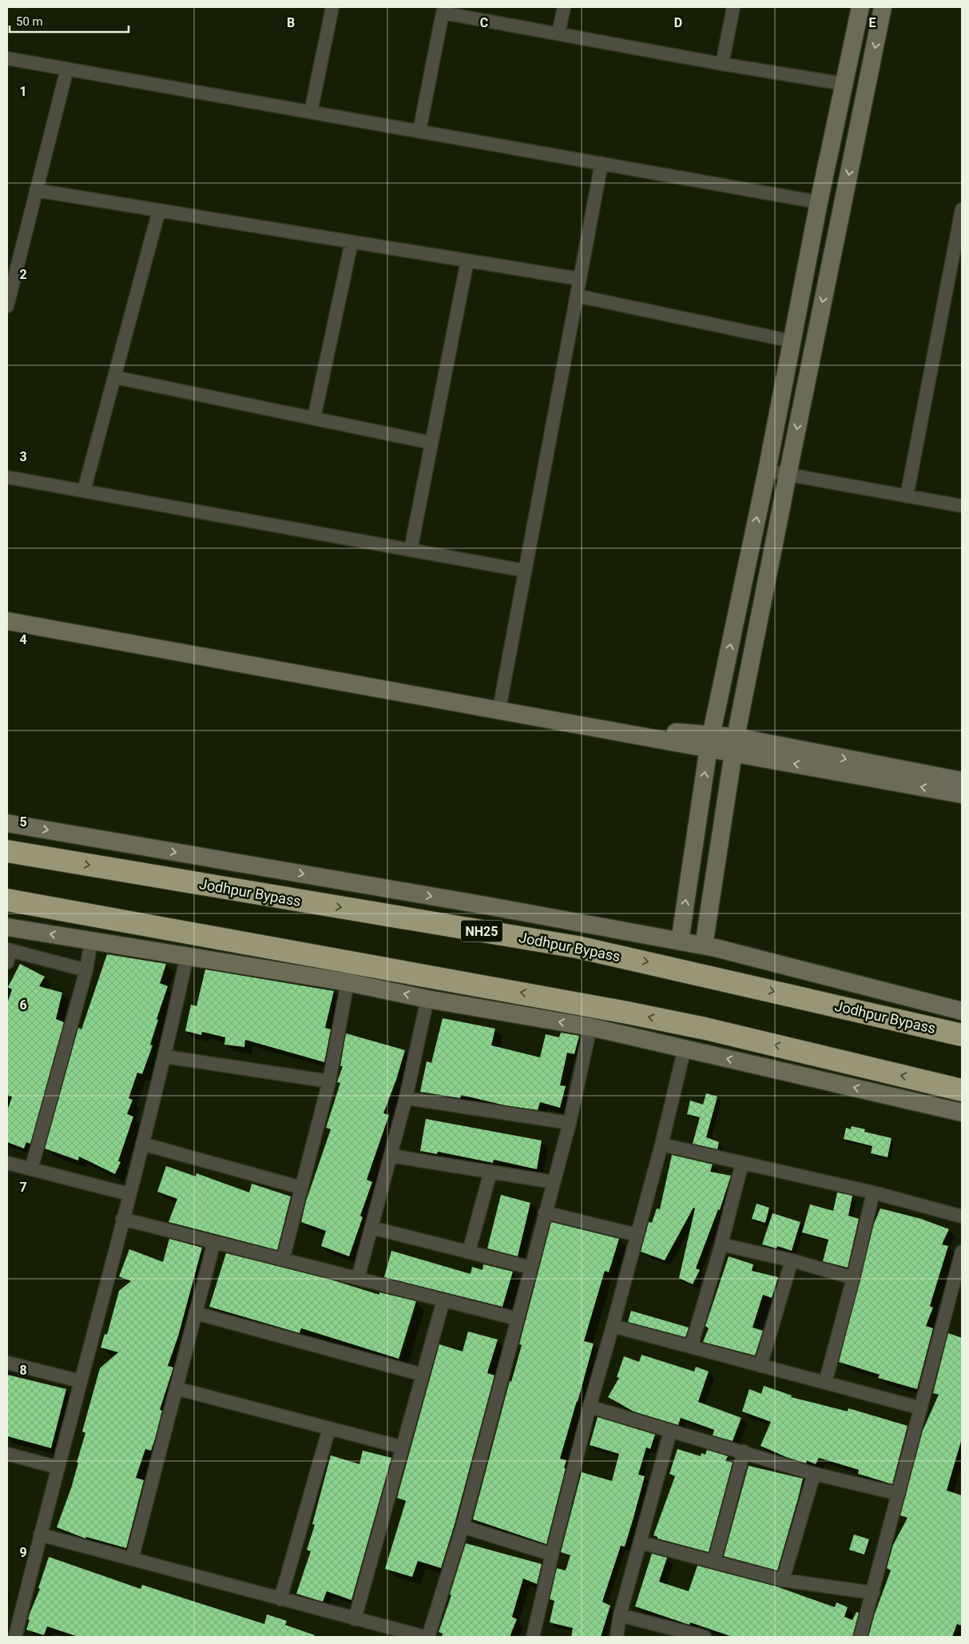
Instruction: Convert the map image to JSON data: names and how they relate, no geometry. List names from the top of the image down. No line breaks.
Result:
{"streets":{"highway":["Jodhpur Bypass","NH25"]},"scale_bar":"50 m","grid":{"columns":["B","C","D","E"],"rows":["1","2","3","4","5","6","7","8","9"]}}
